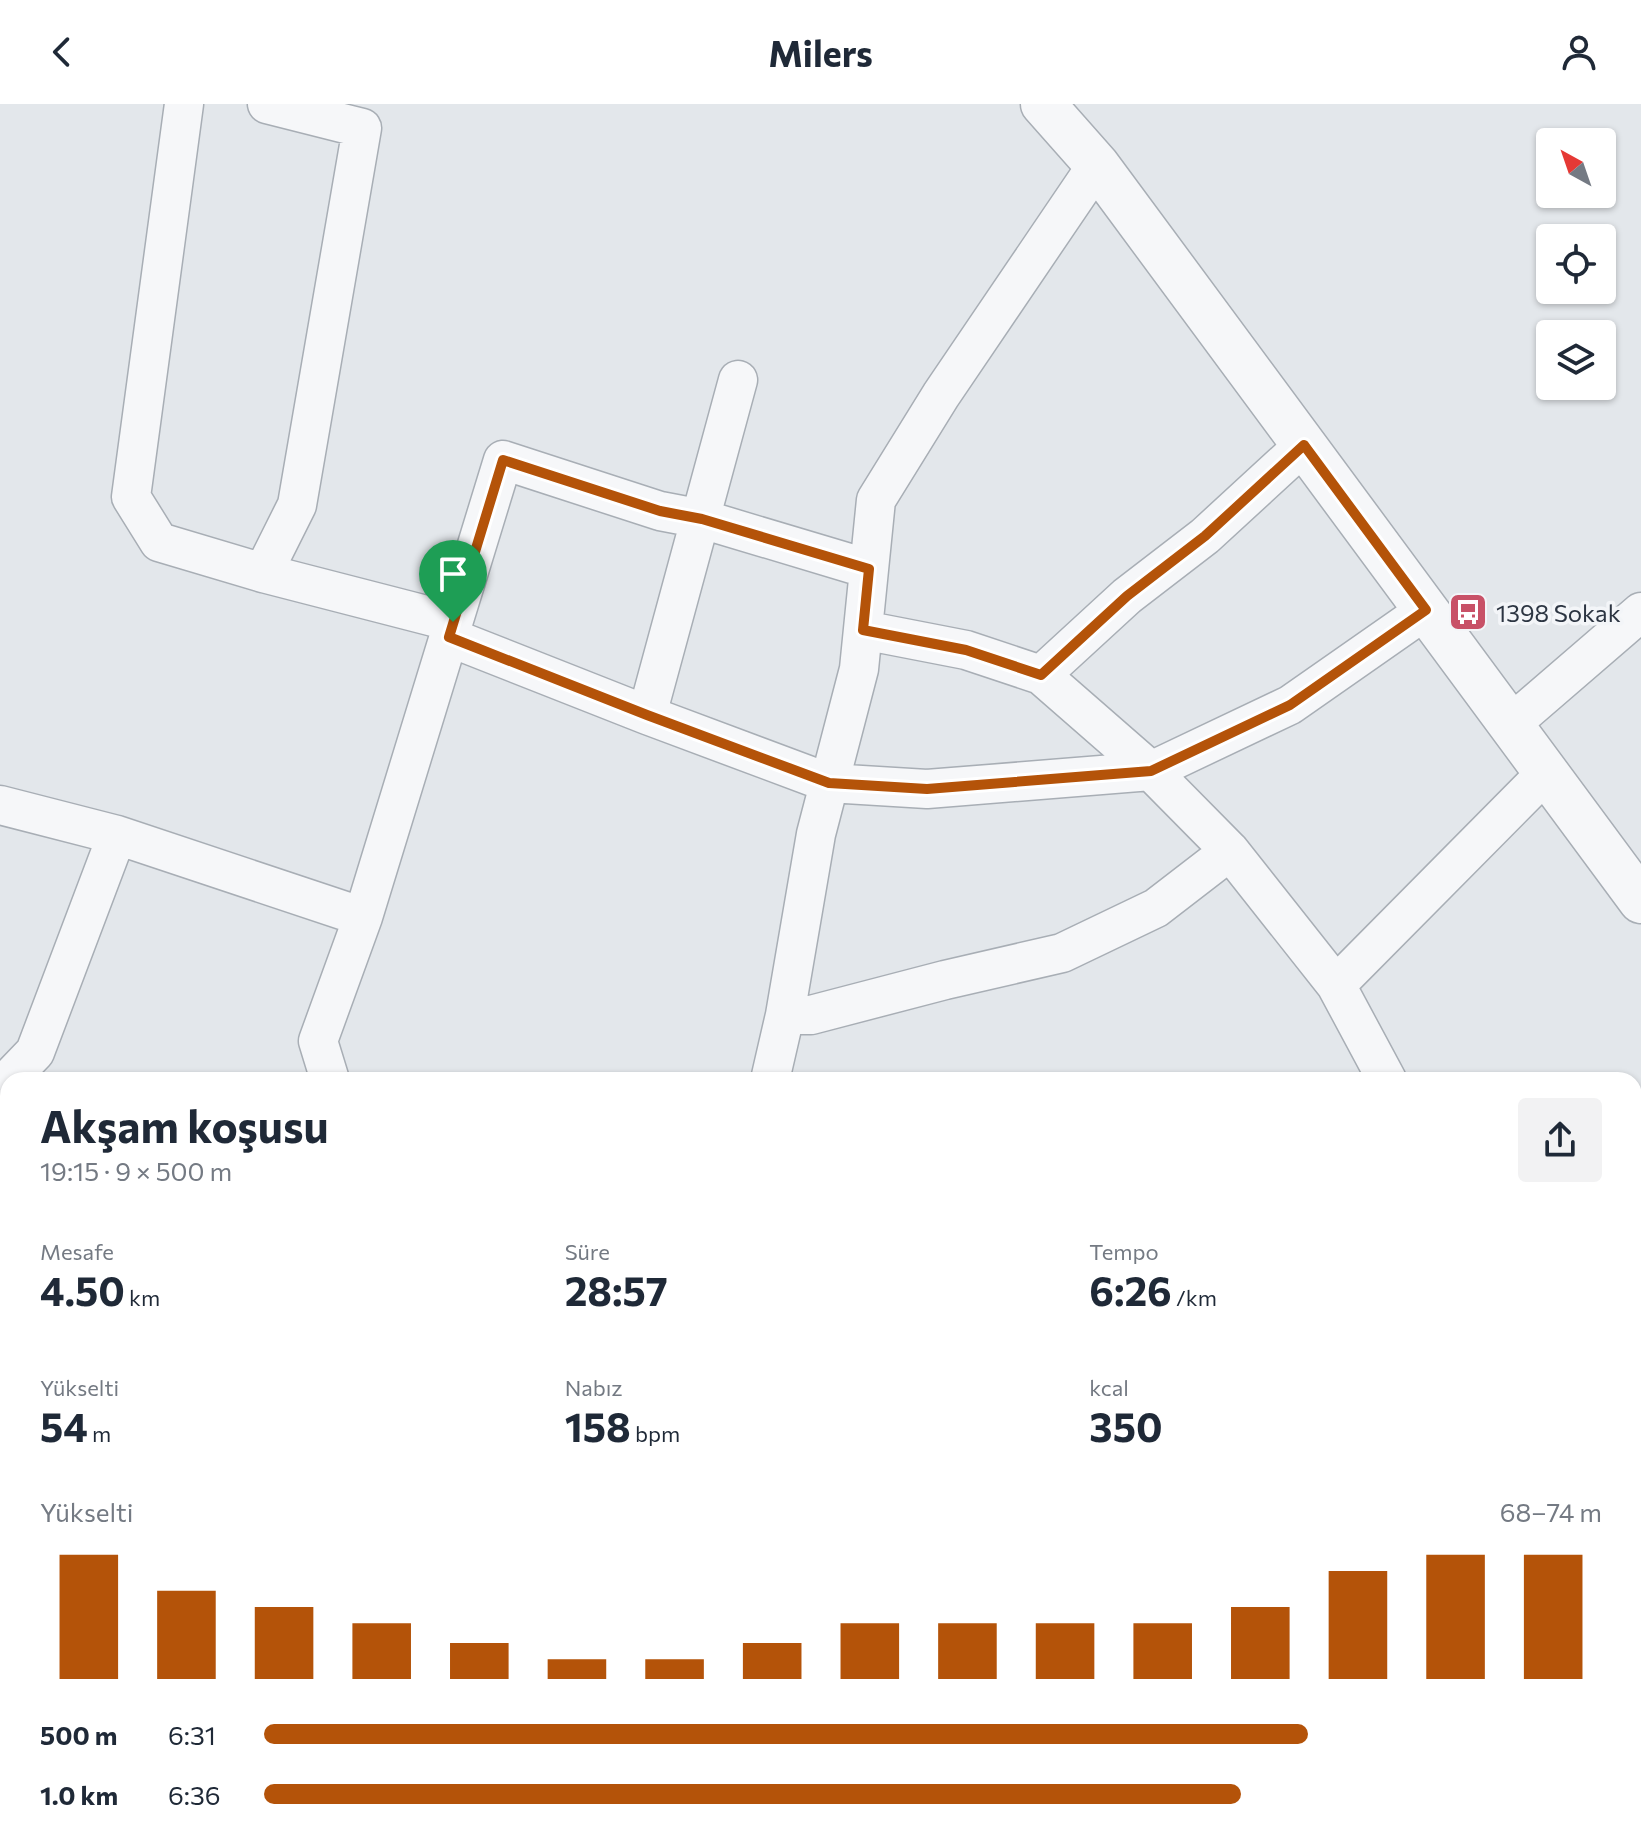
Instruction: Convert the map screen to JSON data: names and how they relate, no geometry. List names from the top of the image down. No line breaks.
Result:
{"places":{"bus stop":["1398 Sokak"]},"north":"top left","page":{"header":"Milers","heading":["Akşam koşusu","19:15 · 9 × 500 m"],"stats":[["Mesafe","4.50 km"],["Süre","28:57"],["Tempo","6:26 /km"],["Yükselti","54 m"],["Nabız","158 bpm"],["kcal","350"]],"chart":["Yükselti","68–74 m"],"list":[{"name":"500 m","note":"6:31"},{"name":"1.0 km","note":"6:36"}]}}
